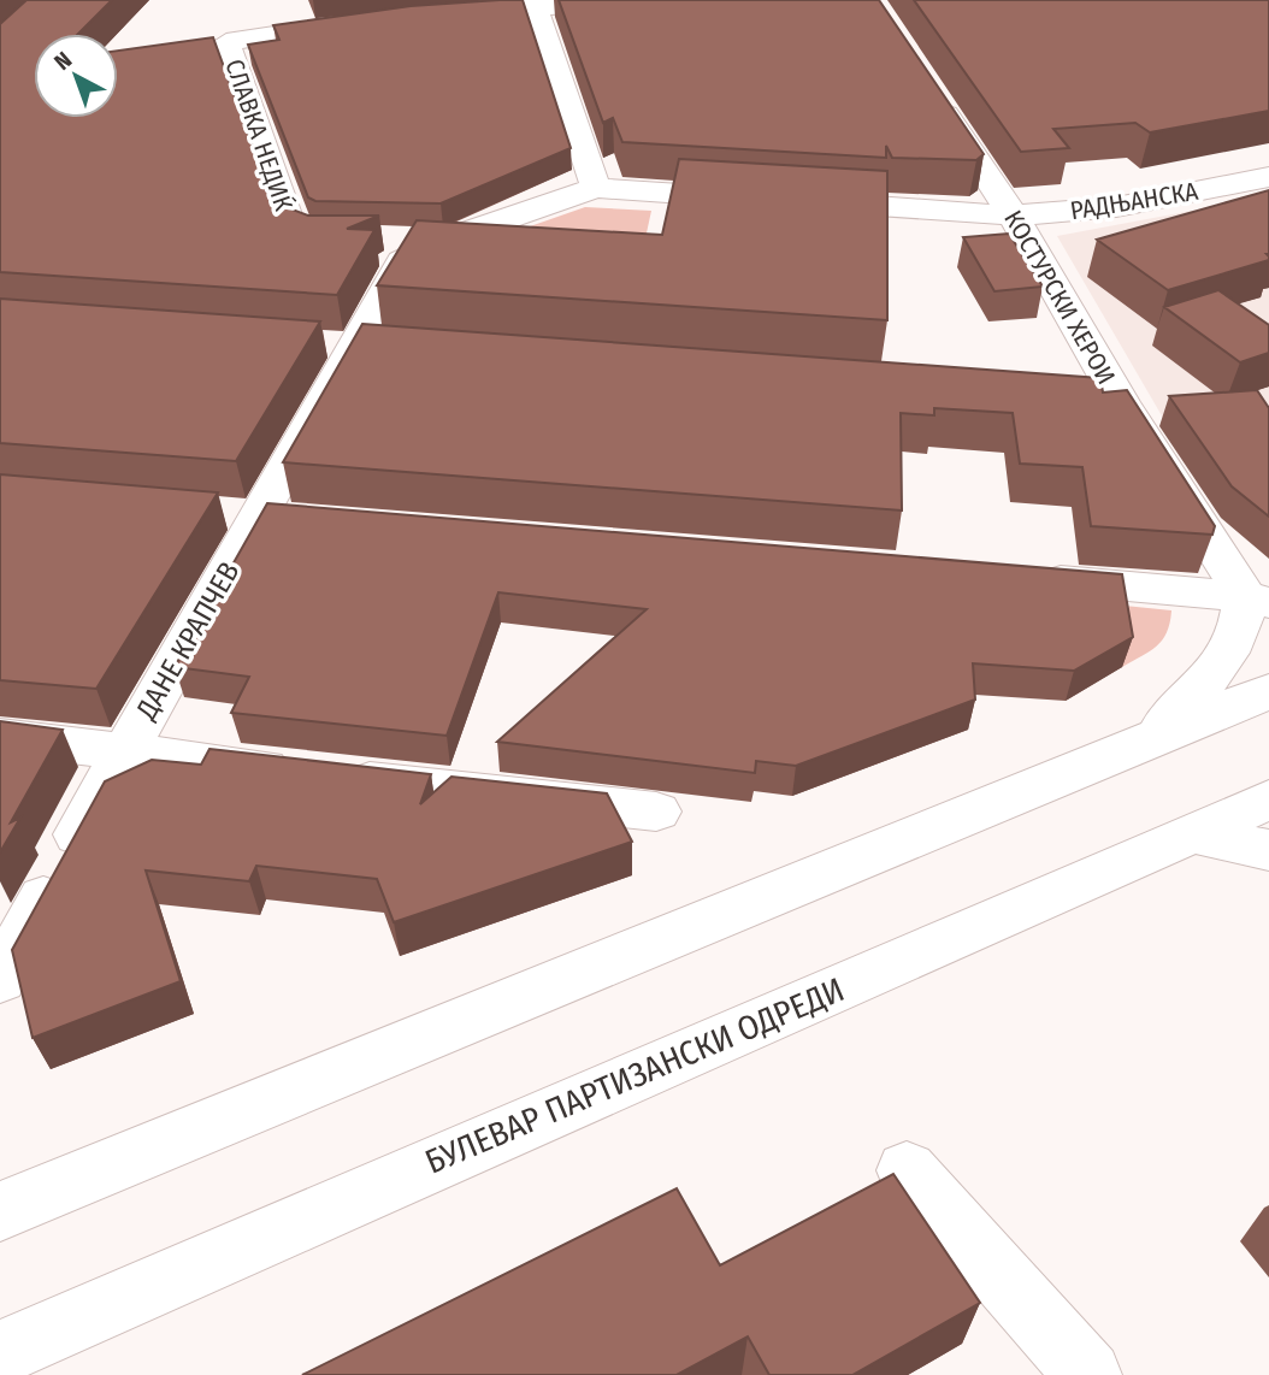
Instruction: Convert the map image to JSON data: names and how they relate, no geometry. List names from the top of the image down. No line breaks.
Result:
{"streets":{"street":["СЛАВКА НЕДИЌ","РАДЊАНСКА","КОСТУРСКИ ХЕРОИ","ДАНЕ КРАПЧЕВ","БУЛЕВАР ПАРТИЗАНСКИ ОДРЕДИ"]},"crossings":[["СЛАВКА НЕДИЌ","ДАНЕ КРАПЧЕВ"],["РАДЊАНСКА","КОСТУРСКИ ХЕРОИ"]],"north":"top left"}
